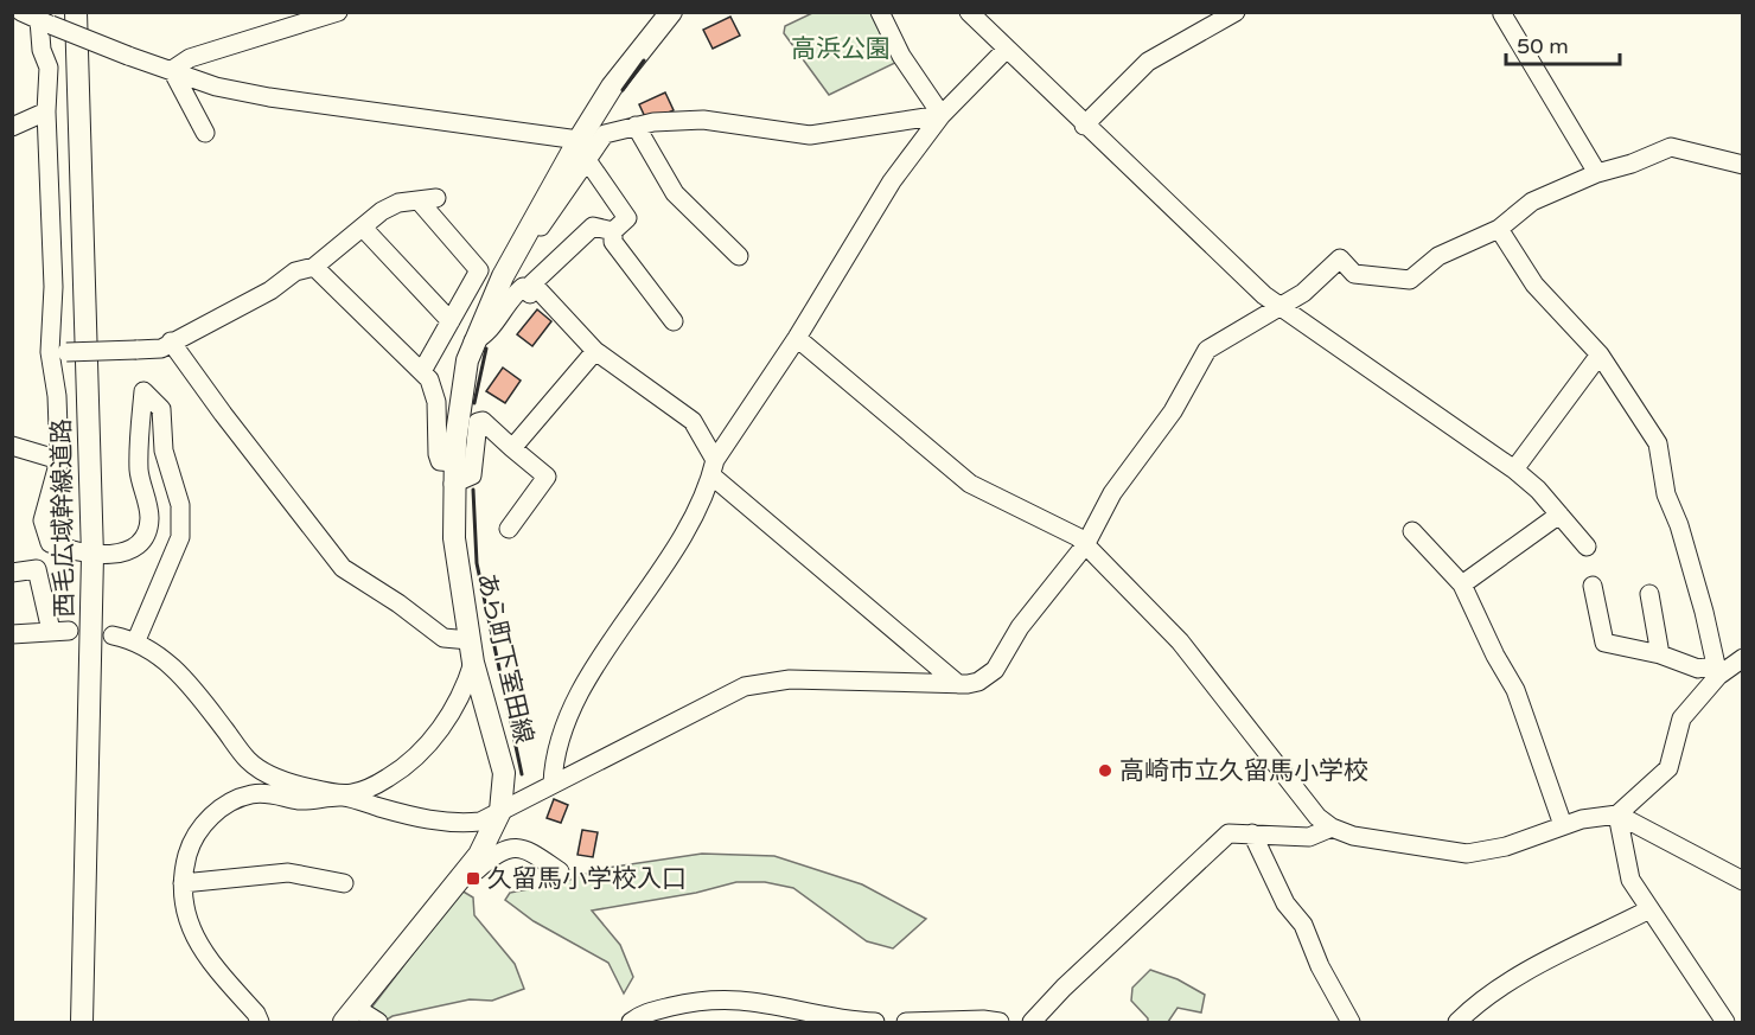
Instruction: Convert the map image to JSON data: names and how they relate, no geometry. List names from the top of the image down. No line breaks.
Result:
{"streets":{"main road":["西毛広域幹線道路","あら町下室田線"]},"parks":["高浜公園"],"places":{"other":["高崎市立久留馬小学校"],"transit":["久留馬小学校入口"]},"scale_bar":"50 m"}
